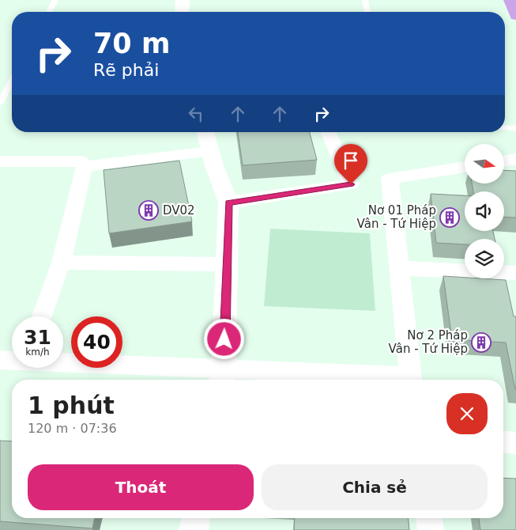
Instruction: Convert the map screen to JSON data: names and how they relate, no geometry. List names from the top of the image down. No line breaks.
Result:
{"places":{"building":["DV02","Nơ 01 Pháp Vân - Tứ Hiệp","Nơ 2 Pháp Vân - Tứ Hiệp"]},"north":"right","page":{"turn":["70 m","Rẽ phải"],"speed":"31 km/h","limit":"40","heading":["1 phút","120 m · 07:36"],"buttons":["Thoát","Chia sẻ"]}}
